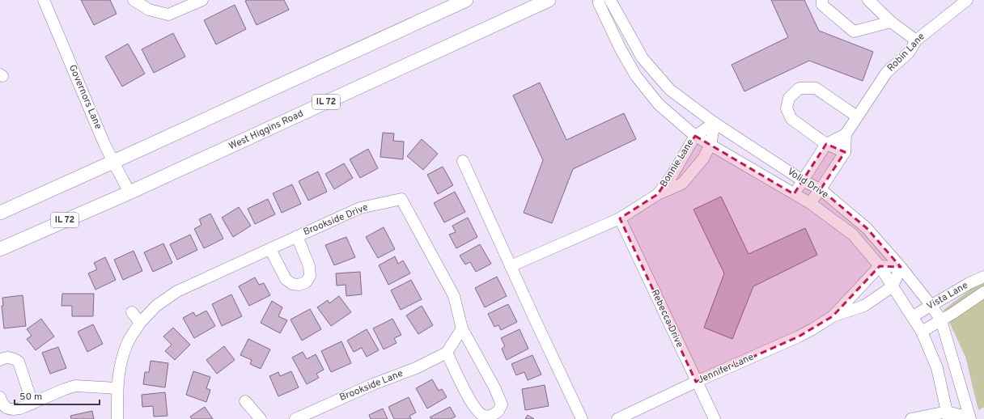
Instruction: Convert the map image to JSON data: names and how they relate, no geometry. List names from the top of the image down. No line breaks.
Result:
{"streets":{"main road":["IL 72","West Higgins Road"],"street":["Robin Lane","Governors Lane","Bonnie Lane","Volid Drive","Brookside Drive","Vista Lane","Rebecca Drive","Jennifer Lane","Brookside Lane"]},"crossings":[["Governors Lane","West Higgins Road"],["Bonnie Lane","Volid Drive"],["Bonnie Lane","Rebecca Drive"],["Volid Drive","Vista Lane"],["Volid Drive","Jennifer Lane"],["Rebecca Drive","Jennifer Lane"]],"scale_bar":"50 m"}
